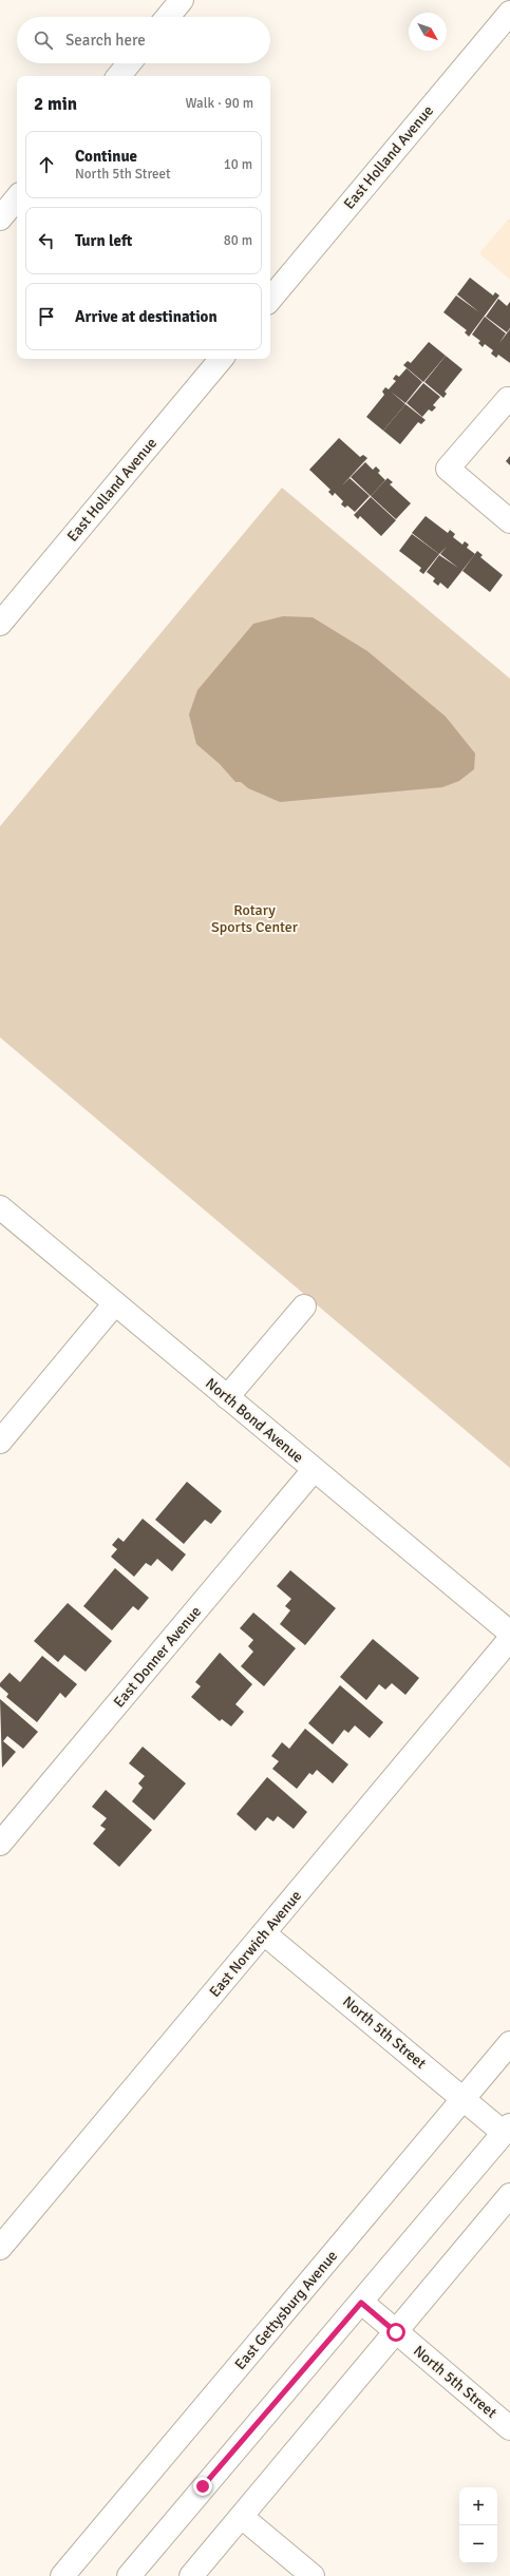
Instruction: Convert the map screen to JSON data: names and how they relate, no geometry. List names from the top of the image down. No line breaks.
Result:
{"streets":{"street":["East Holland Avenue","North Bond Avenue","East Donner Avenue","East Norwich Avenue","North 5th Street","East Gettysburg Avenue"]},"crossings":[["North Bond Avenue","East Donner Avenue"],["East Norwich Avenue","North 5th Street"],["North 5th Street","East Gettysburg Avenue"]],"parks":["Rotary Sports Center"],"north":"bottom right","page":{"search":"Search here","heading":["2 min","Walk · 90 m"],"list":[["Continue","North 5th Street","10 m"],["Turn left","80 m"],"Arrive at destination"],"map_buttons":["+","−"]}}
